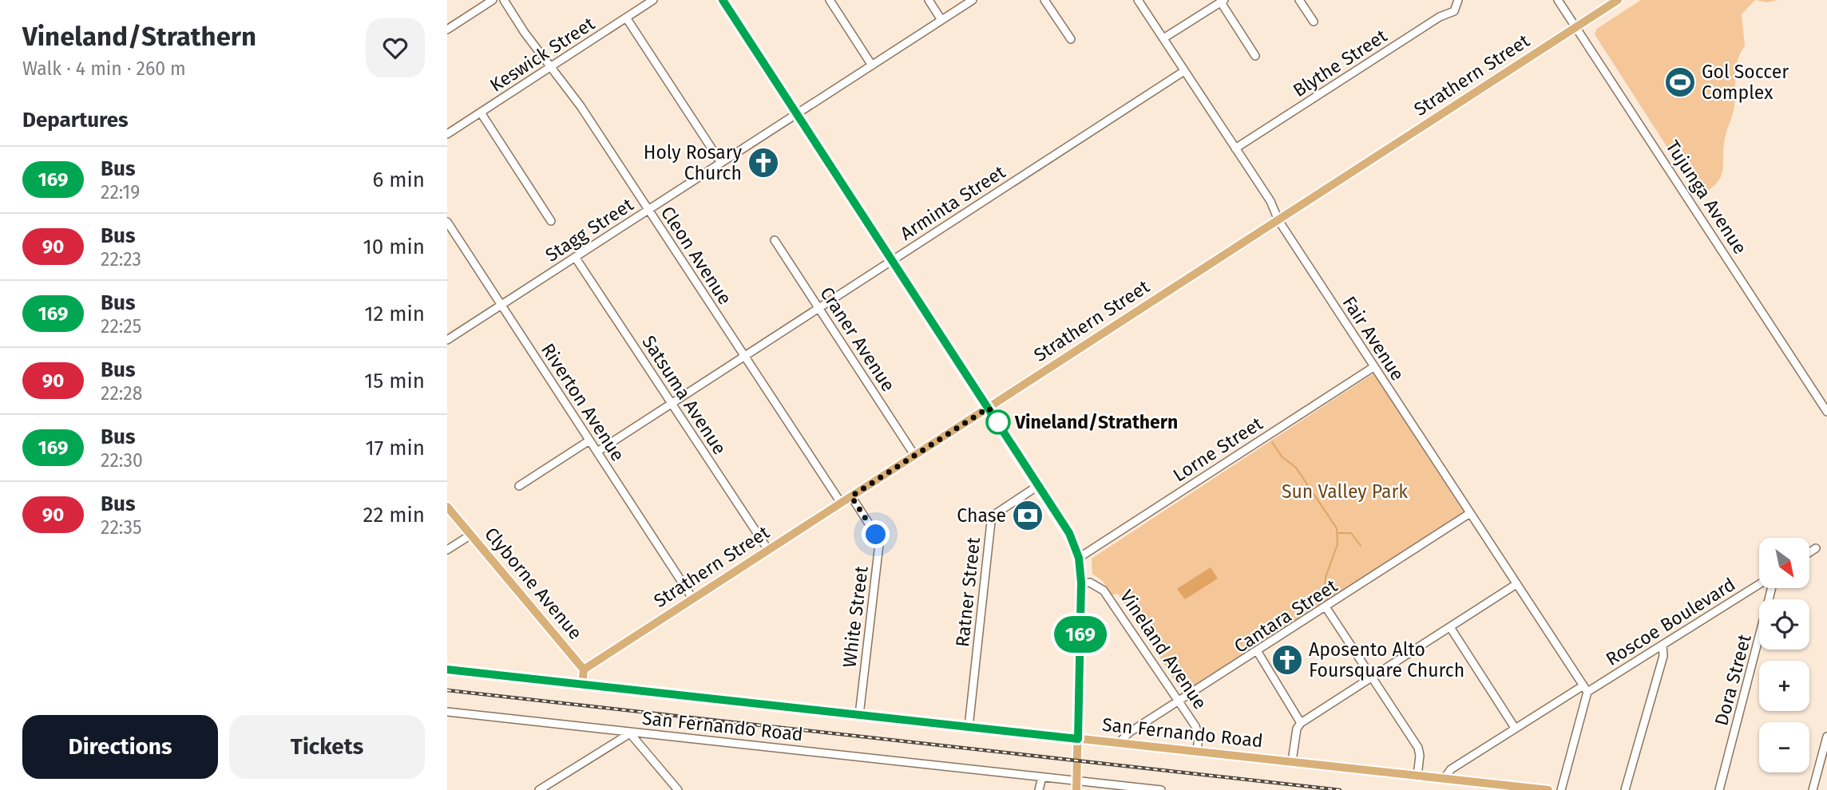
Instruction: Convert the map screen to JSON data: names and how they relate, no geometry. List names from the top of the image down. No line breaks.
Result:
{"streets":{"main road":["Strathern Street","Clyborne Avenue","San Fernando Road"],"street":["Keswick Street","Blythe Street","Tujunga Avenue","Arminta Street","Stagg Street","Cleon Avenue","Fair Avenue","Craner Avenue","Satsuma Avenue","Riverton Avenue","Lorne Street","Ratner Street","Cantara Street","White Street","Roscoe Boulevard","Vineland Avenue","Dora Street"]},"crossings":[["Keswick Street","Cleon Avenue"],["Blythe Street","Fair Avenue"],["Strathern Street","Tujunga Avenue"],["Strathern Street","Cleon Avenue"],["Strathern Street","Fair Avenue"],["Strathern Street","Craner Avenue"],["Strathern Street","Satsuma Avenue"],["Strathern Street","Riverton Avenue"],["Strathern Street","Clyborne Avenue"],["Strathern Street","White Street"],["Arminta Street","Cleon Avenue"],["Arminta Street","Fair Avenue"],["Arminta Street","Craner Avenue"],["Arminta Street","Satsuma Avenue"],["Arminta Street","Riverton Avenue"],["Stagg Street","Cleon Avenue"],["Stagg Street","Satsuma Avenue"],["Stagg Street","Riverton Avenue"],["Fair Avenue","Lorne Street"],["Fair Avenue","Cantara Street"],["Fair Avenue","Roscoe Boulevard"],["Ratner Street","San Fernando Road"],["Cantara Street","Vineland Avenue"],["Cantara Street","San Fernando Road"],["White Street","San Fernando Road"],["Roscoe Boulevard","San Fernando Road"],["Vineland Avenue","San Fernando Road"]],"parks":["Sun Valley Park"],"places":{"sports":["Gol Soccer Complex"],"church":["Holy Rosary Church","Aposento Alto Foursquare Church"],"other":["Vineland/Strathern"],"bank":["Chase"]},"lines":["bus line 169"],"north":"bottom right","page":{"heading":[["Vineland/Strathern","Walk · 4 min · 260 m"],"Departures"],"on_map":"169","list":[{"mark":"169","name":"Bus","note":"22:19","value":"6 min"},{"mark":"90","name":"Bus","note":"22:23","value":"10 min"},{"mark":"169","name":"Bus","note":"22:25","value":"12 min"},{"mark":"90","name":"Bus","note":"22:28","value":"15 min"},{"mark":"169","name":"Bus","note":"22:30","value":"17 min"},{"mark":"90","name":"Bus","note":"22:35","value":"22 min"}],"map_buttons":["+","−"],"buttons":["Directions","Tickets"]}}
